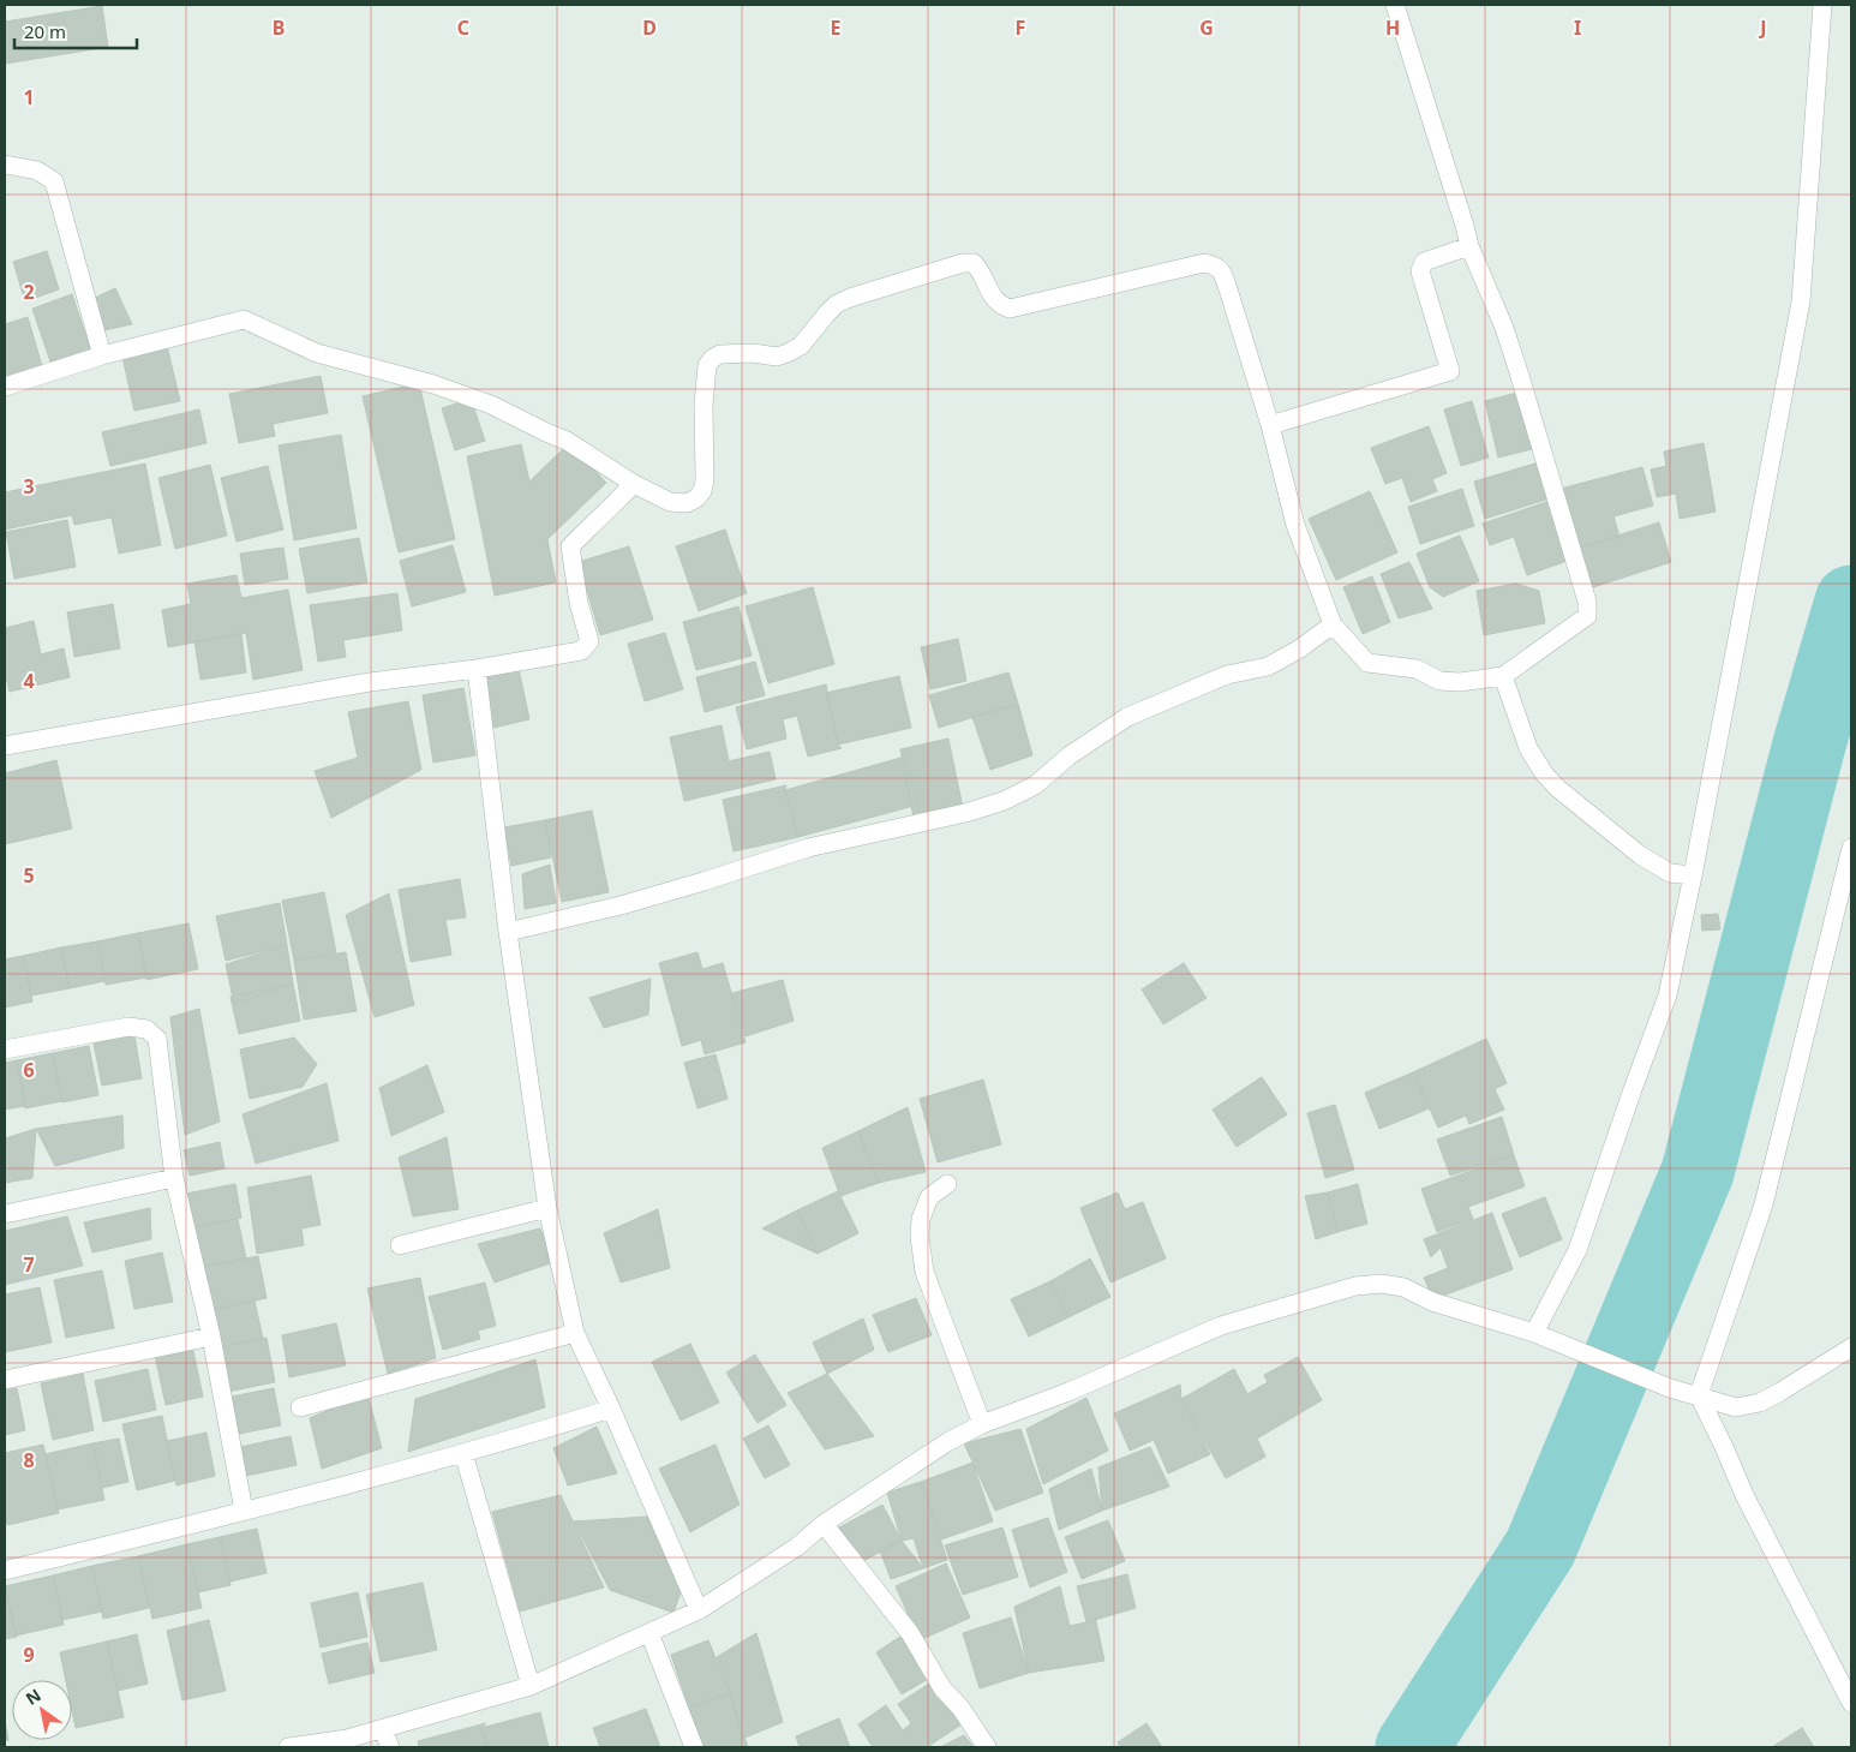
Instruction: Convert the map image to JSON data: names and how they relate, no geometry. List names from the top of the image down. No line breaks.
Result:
{"scale_bar":"20 m","north":"top left","grid":{"columns":["B","C","D","E","F","G","H","I","J"],"rows":["1","2","3","4","5","6","7","8","9"]}}
